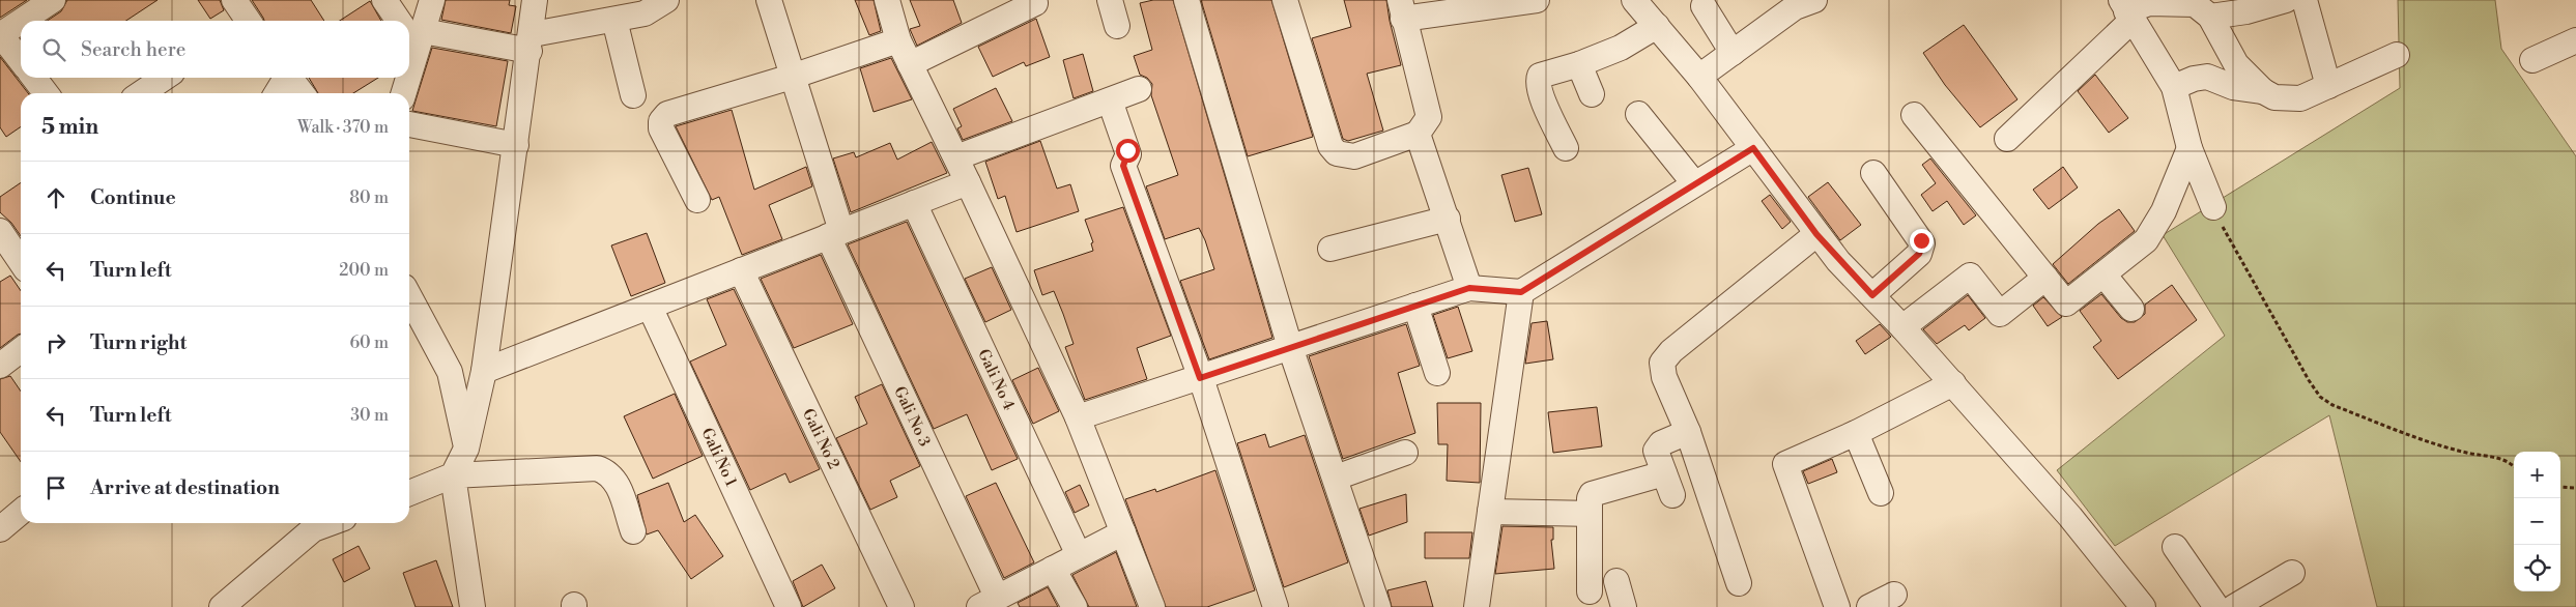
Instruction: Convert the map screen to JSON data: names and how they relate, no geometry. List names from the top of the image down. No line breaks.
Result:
{"streets":{"street":["Gali No 4","Gali No 3","Gali No 2","Gali No 1"]},"page":{"search":"Search here","heading":["5 min","Walk · 370 m"],"list":[["Continue","80 m"],["Turn left","200 m"],["Turn right","60 m"],["Turn left","30 m"],"Arrive at destination"],"map_buttons":["+","−"]}}
